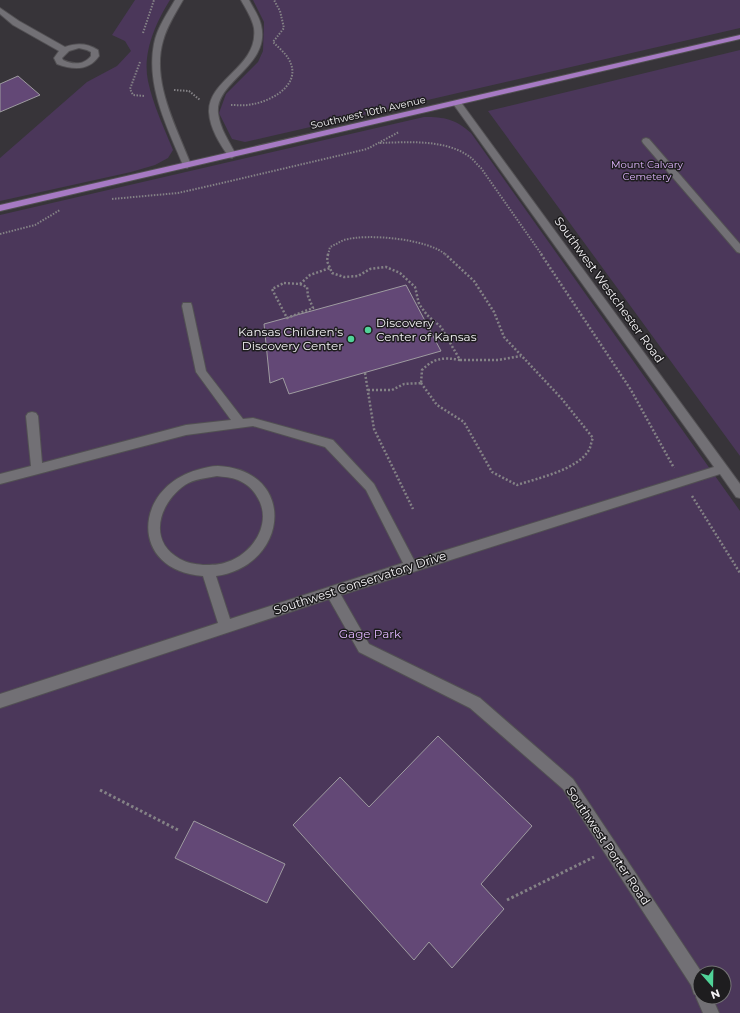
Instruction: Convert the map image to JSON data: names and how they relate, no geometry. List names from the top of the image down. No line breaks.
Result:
{"streets":{"main road":["Southwest 10th Avenue"],"street":["Southwest Westchester Road","Southwest Conservatory Drive","Southwest Porter Road"]},"crossings":[["Southwest 10th Avenue","Southwest Westchester Road"],["Southwest Westchester Road","Southwest Conservatory Drive"],["Southwest Conservatory Drive","Southwest Porter Road"]],"parks":["Mount Calvary Cemetery","Gage Park"],"places":["Discovery Center of Kansas","Kansas Children's Discovery Center"],"north":"bottom"}
